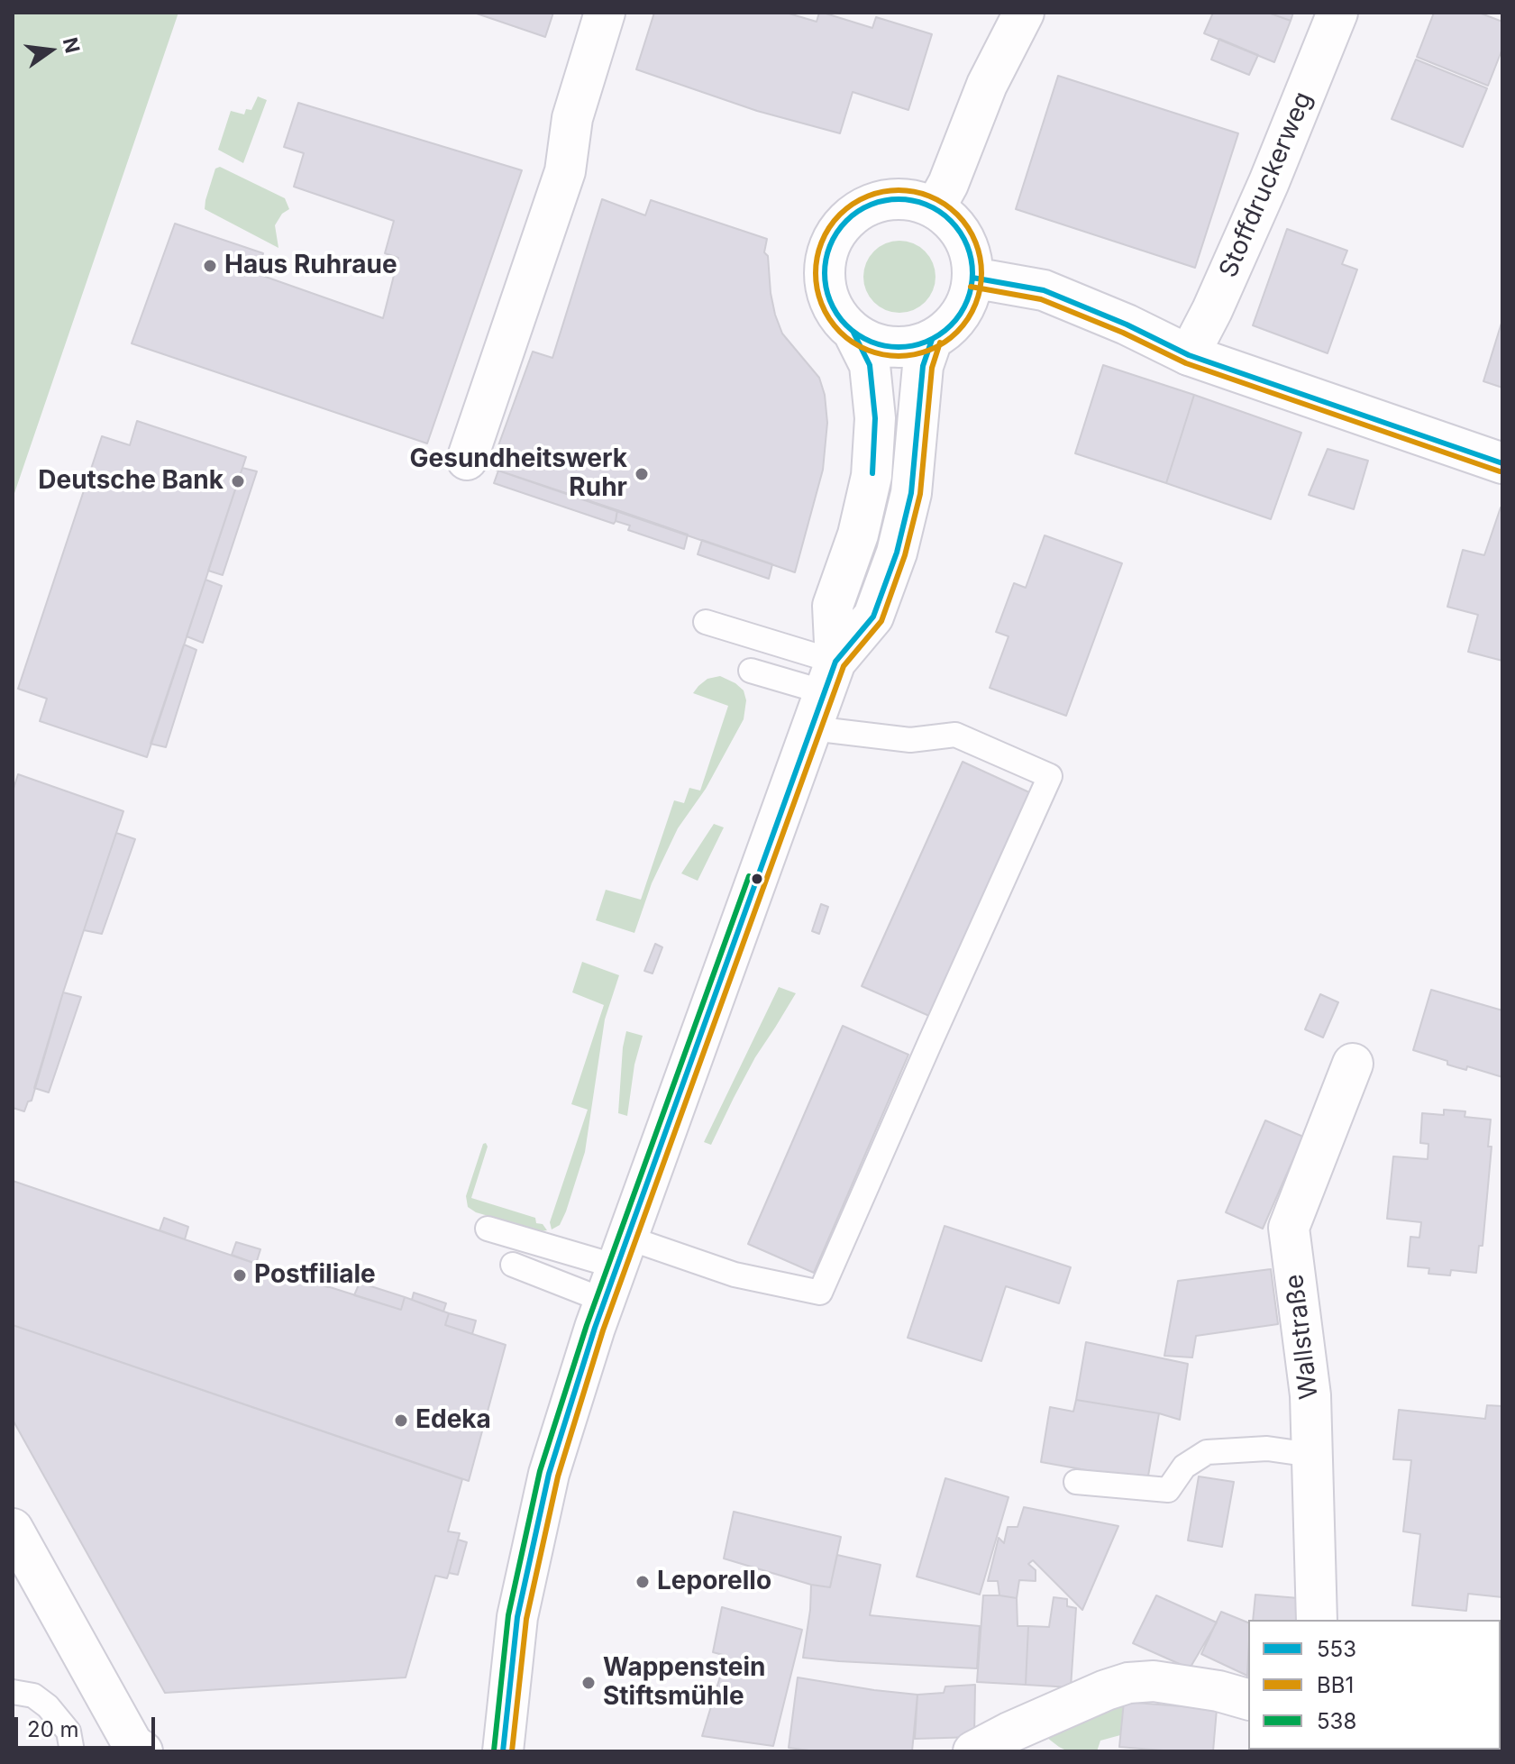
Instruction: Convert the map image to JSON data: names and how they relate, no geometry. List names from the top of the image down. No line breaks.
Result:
{"streets":{"main road":["Stoffdruckerweg","Wallstraße"]},"places":["Haus Ruhraue","Gesundheitswerk Ruhr","Deutsche Bank","Postfiliale","Edeka","Leporello","Wappenstein Stiftsmühle"],"lines":["transit line BB1","transit line 553","transit line 538"],"legend":["553","BB1","538"],"scale_bar":"20 m","north":"right"}
